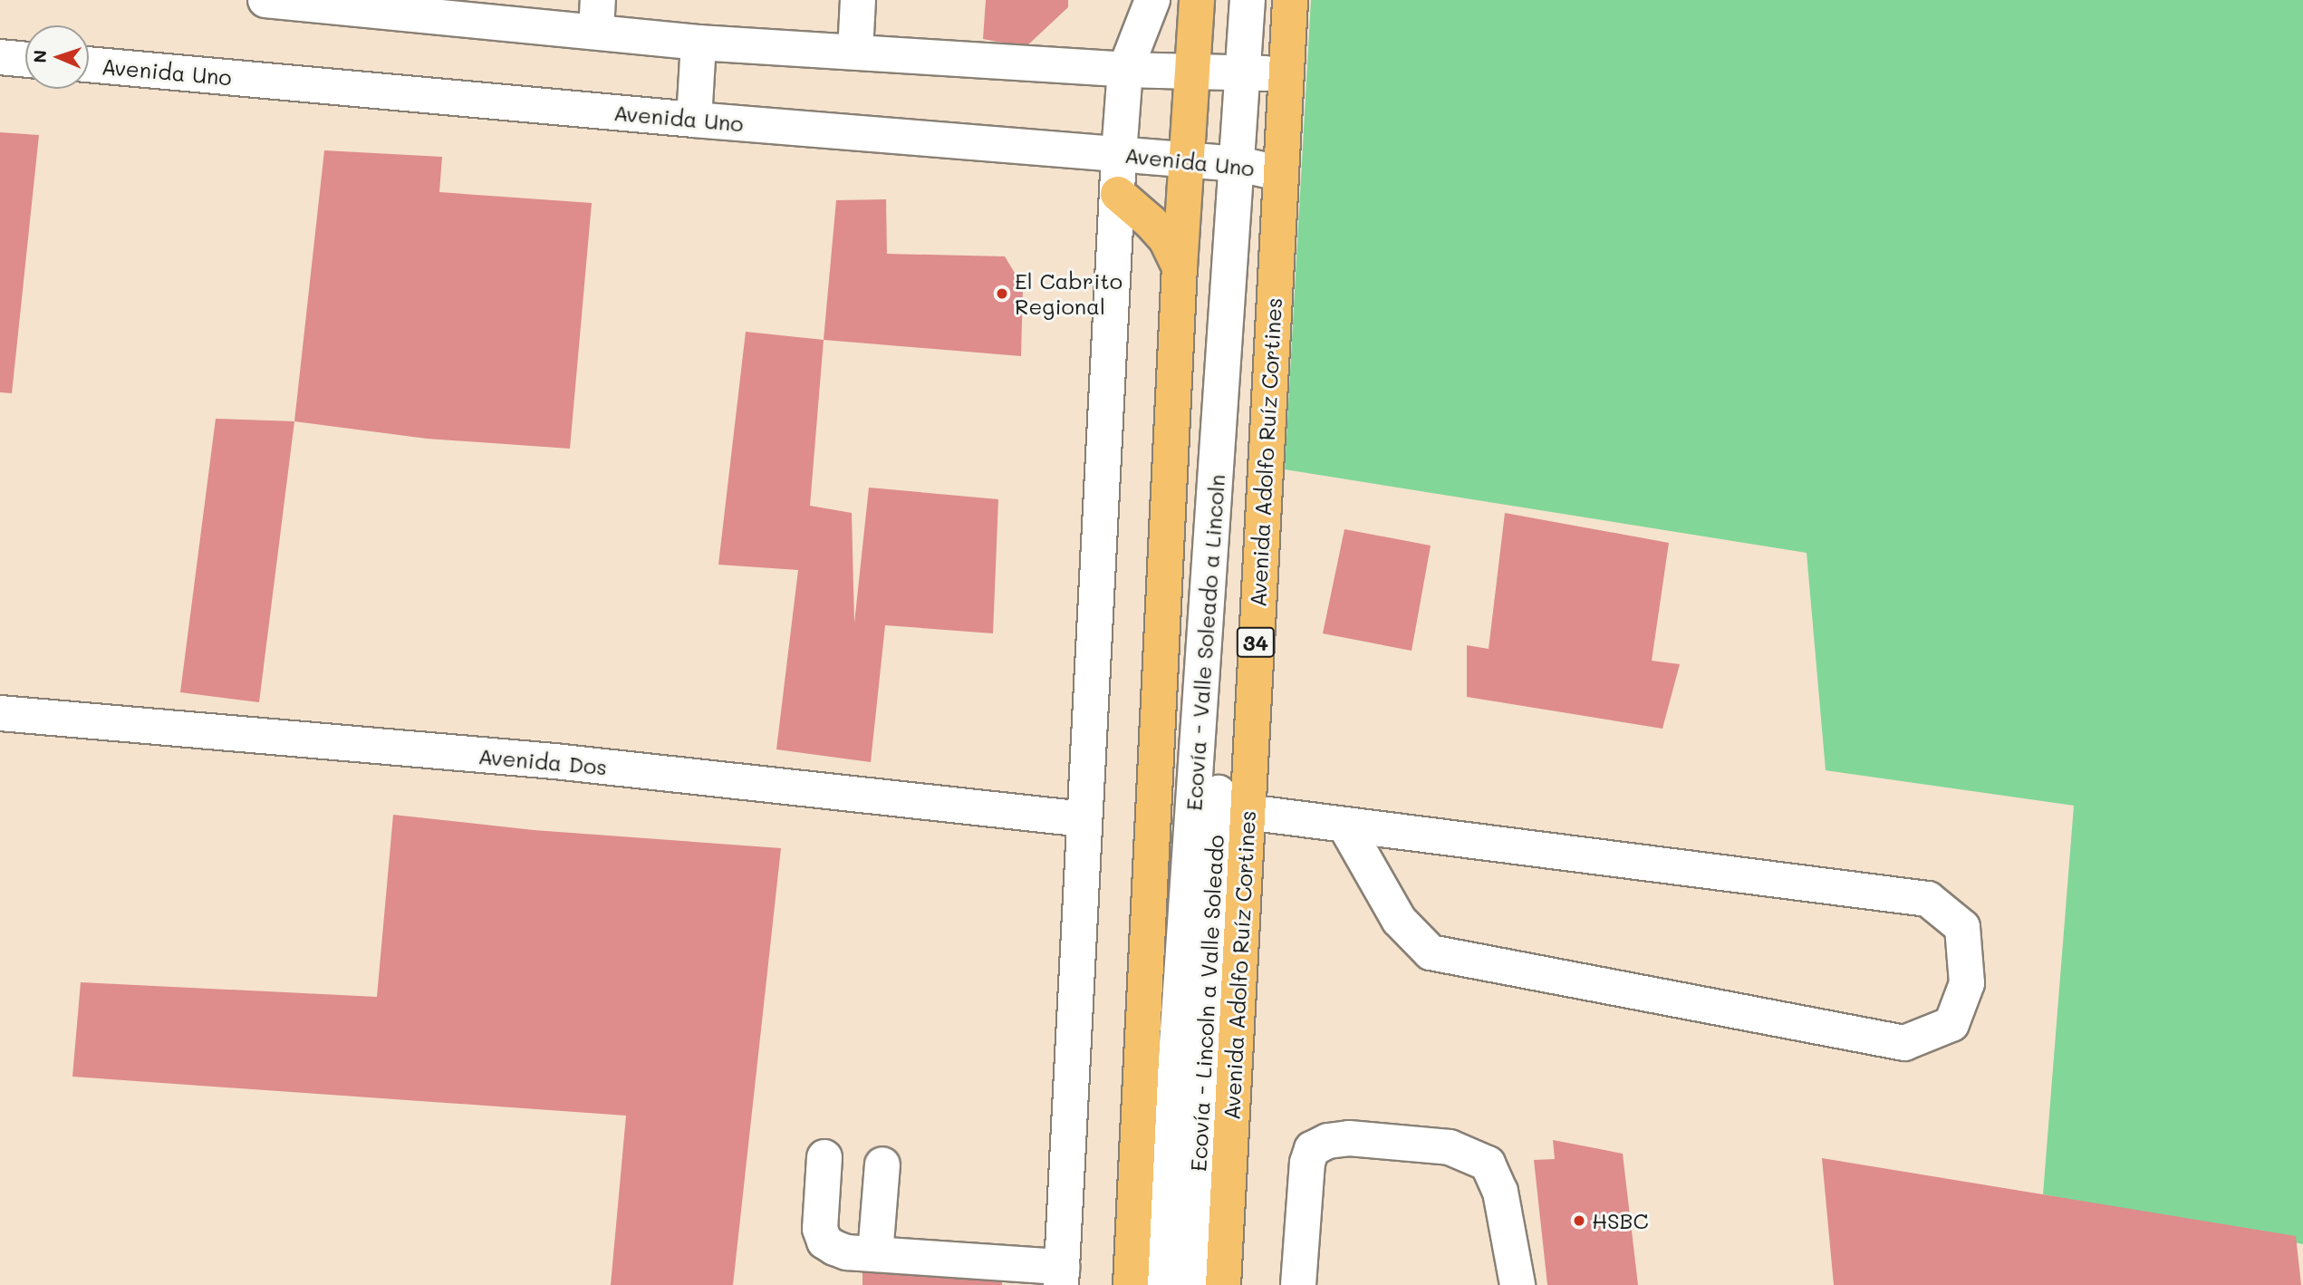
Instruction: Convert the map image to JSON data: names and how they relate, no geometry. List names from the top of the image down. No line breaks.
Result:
{"streets":{"main road":["Avenida Adolfo Ruíz Cortines","34"],"street":["Avenida Uno","Ecovía - Valle Soleado a Lincoln","Avenida Dos","Ecovía - Lincoln a Valle Soleado"]},"crossings":[["Avenida Uno","Avenida Adolfo Ruíz Cortines"],["Avenida Uno","Ecovía - Valle Soleado a Lincoln"],["Avenida Uno","Ecovía - Lincoln a Valle Soleado"],["Avenida Adolfo Ruíz Cortines","Ecovía - Valle Soleado a Lincoln"],["Avenida Adolfo Ruíz Cortines","Ecovía - Lincoln a Valle Soleado"],["Ecovía - Valle Soleado a Lincoln","Ecovía - Lincoln a Valle Soleado"]],"places":["El Cabrito Regional","HSBC"],"north":"left"}
